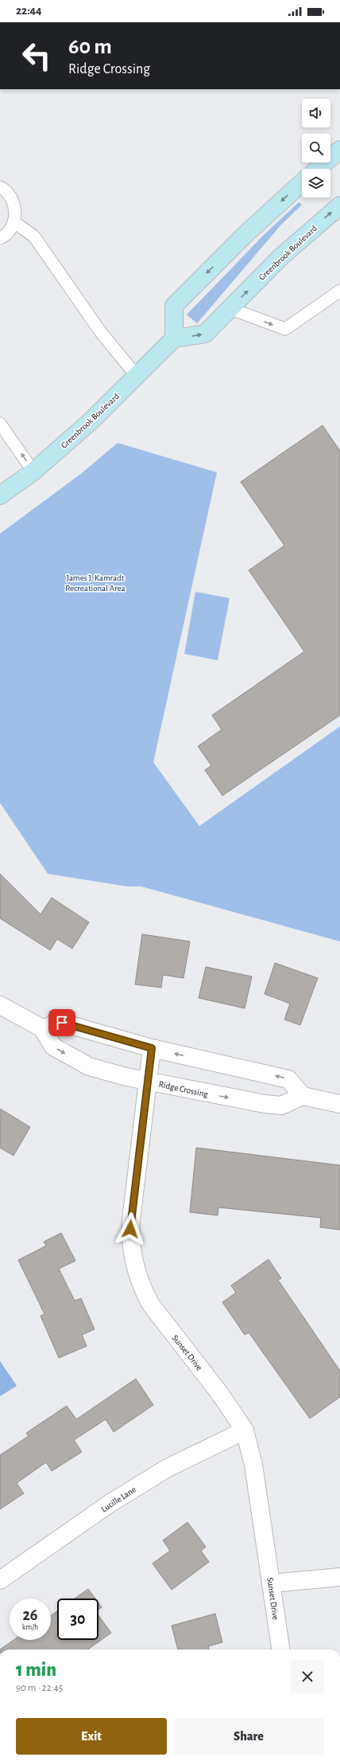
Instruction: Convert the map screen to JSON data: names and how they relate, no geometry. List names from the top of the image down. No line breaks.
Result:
{"streets":{"main road":["Greenbrook Boulevard"],"street":["Ridge Crossing","Sunset Drive","Lucille Lane"]},"crossings":[["Ridge Crossing","Sunset Drive"],["Sunset Drive","Lucille Lane"]],"parks":["James J. Kamradt Recreational Area"],"page":{"status":"22:44","turn":["60 m","Ridge Crossing"],"speed":"26 km/h","limit":"30","heading":["1 min","90 m · 22:45"],"buttons":["Exit","Share"]}}
